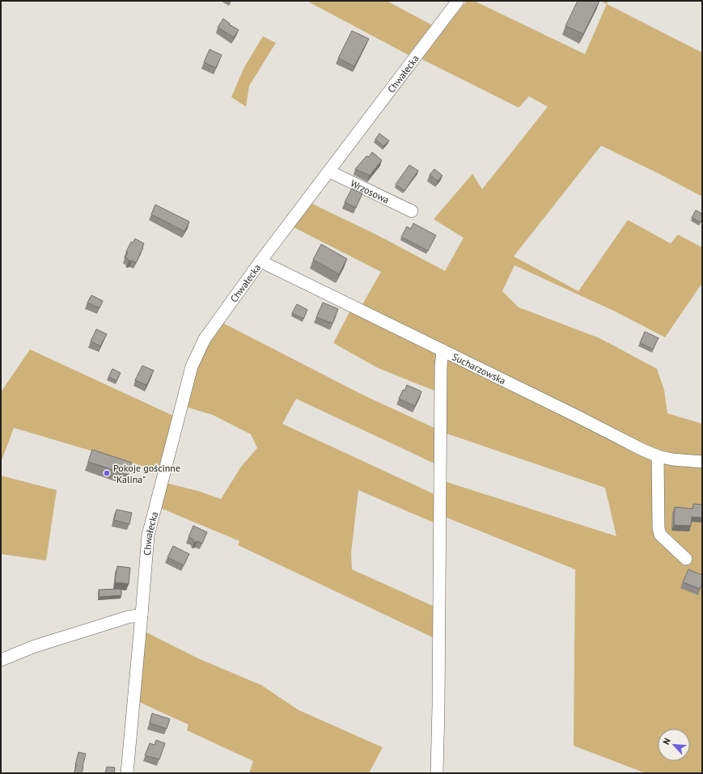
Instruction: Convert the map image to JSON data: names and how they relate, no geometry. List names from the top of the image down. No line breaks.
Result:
{"streets":{"street":["Chwałecka","Wrzosowa","Sucharzowska"]},"crossings":[["Chwałecka","Wrzosowa"],["Chwałecka","Sucharzowska"]],"places":["Pokoje gościnne \"Kalina\""],"north":"top left"}
